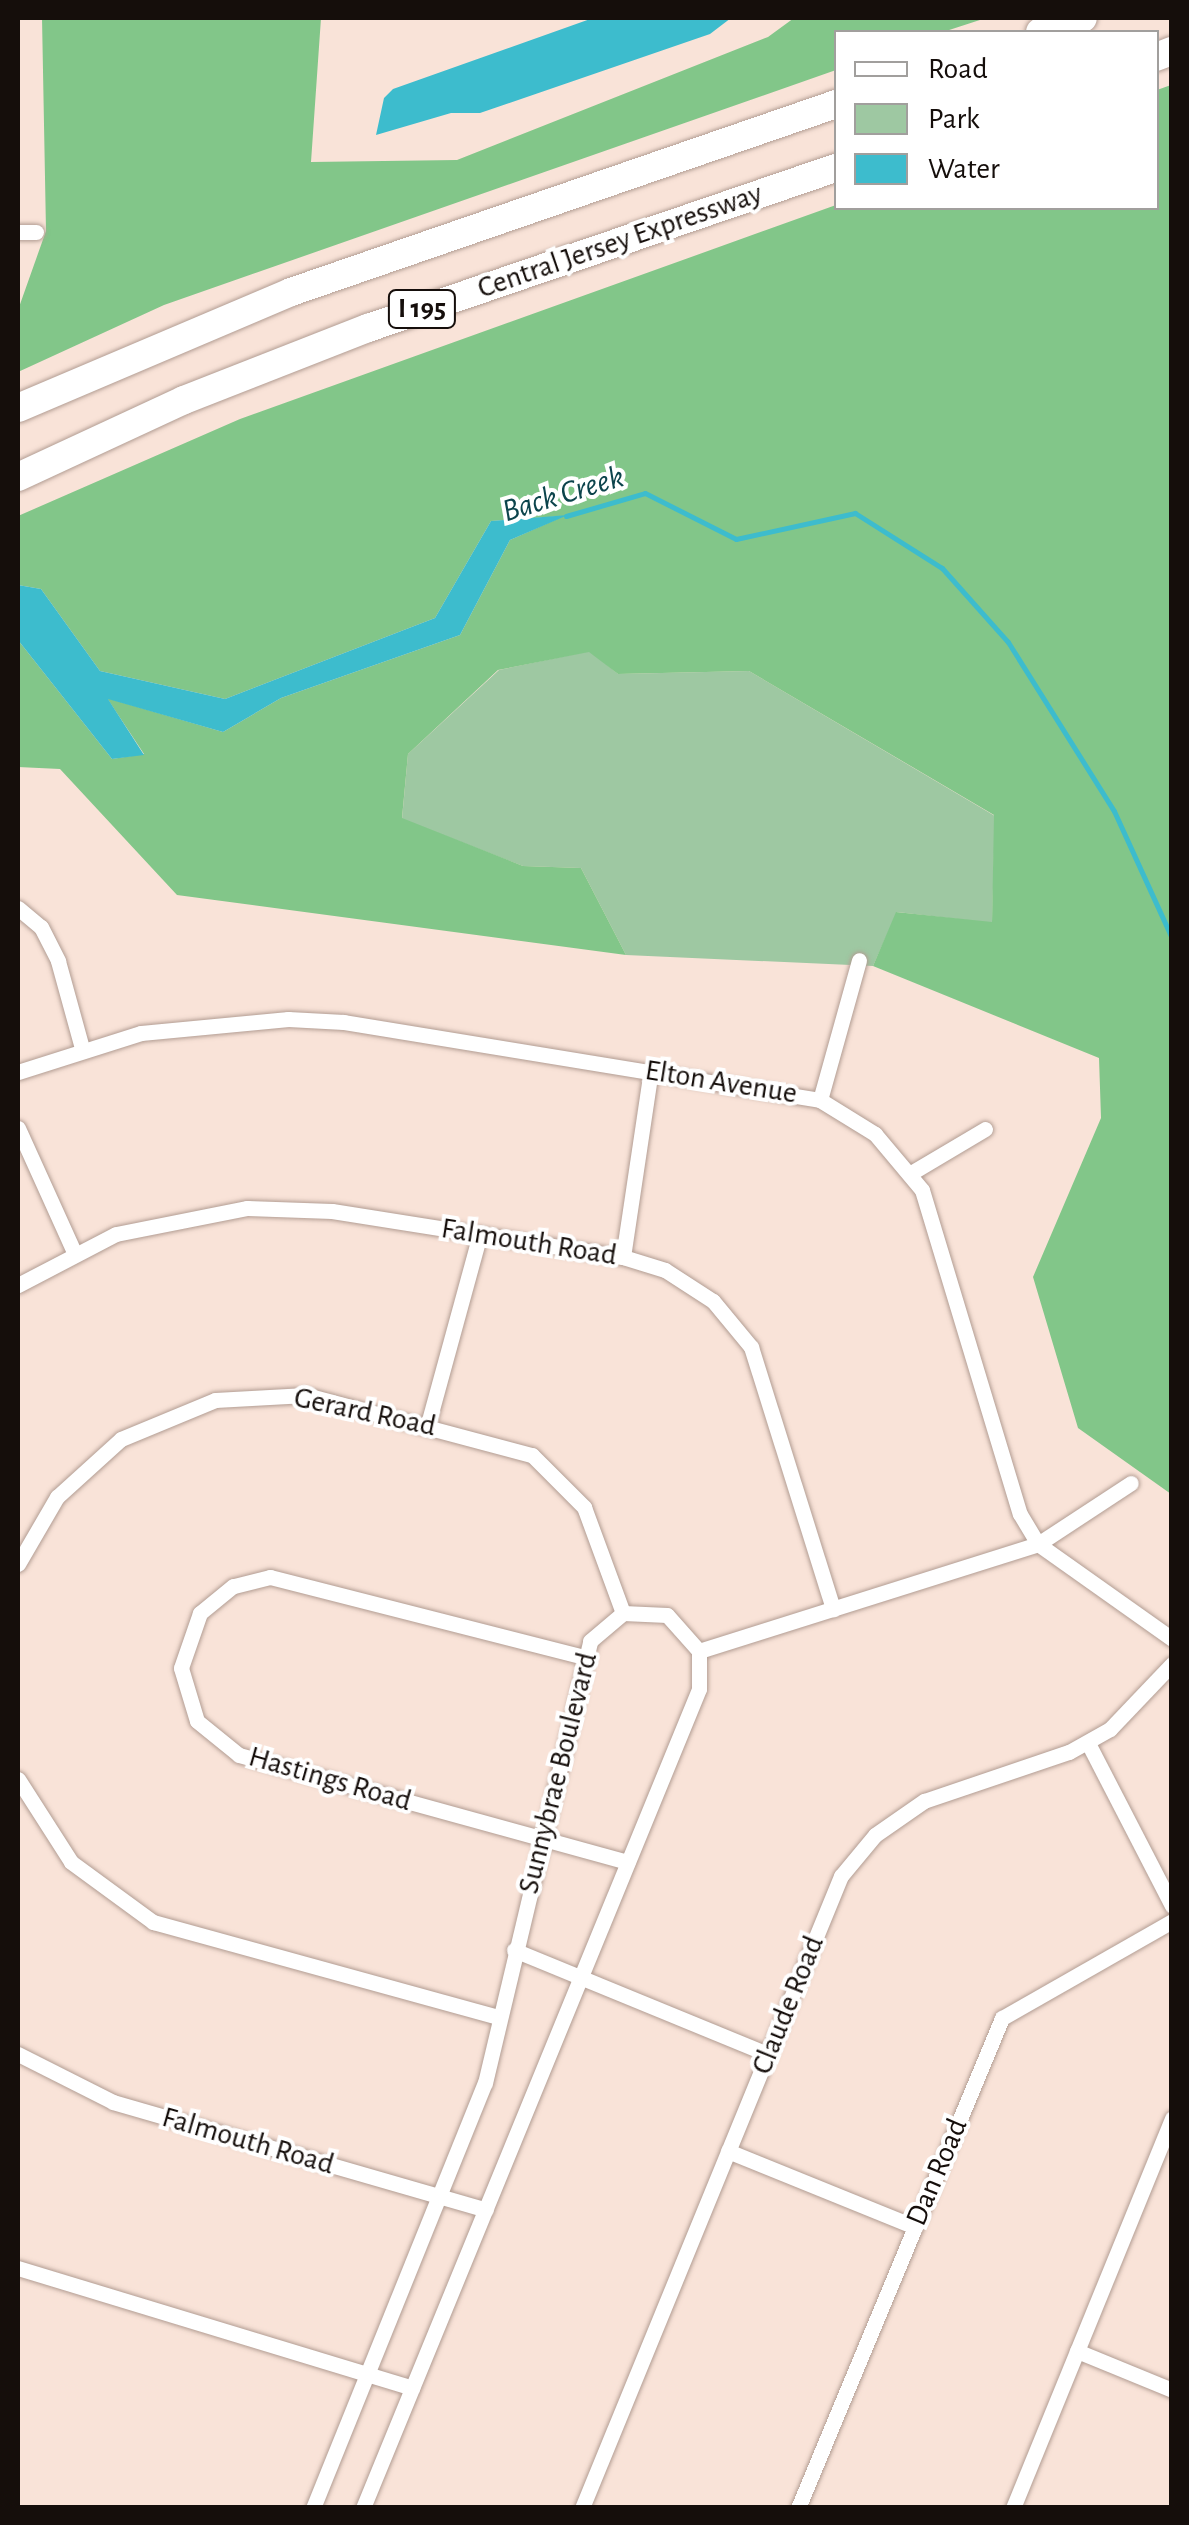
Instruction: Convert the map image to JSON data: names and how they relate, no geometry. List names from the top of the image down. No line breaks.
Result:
{"streets":{"highway":["Central Jersey Expressway","I 195"],"street":["Elton Avenue","Falmouth Road","Gerard Road","Sunnybrae Boulevard","Hastings Road","Claude Road","Dan Road"]},"crossings":[["Falmouth Road","Sunnybrae Boulevard"],["Gerard Road","Sunnybrae Boulevard"],["Sunnybrae Boulevard","Hastings Road"]],"water":["Back Creek"],"legend":["Road","Park","Water"]}
